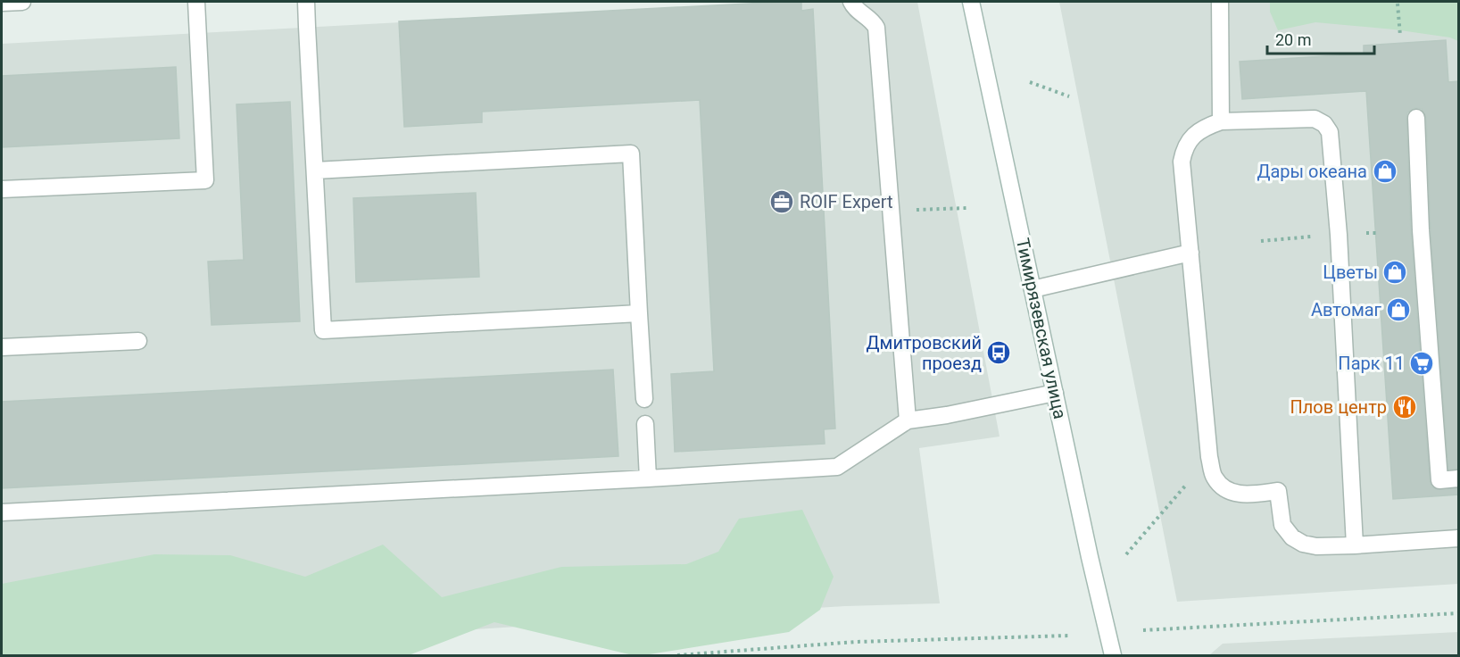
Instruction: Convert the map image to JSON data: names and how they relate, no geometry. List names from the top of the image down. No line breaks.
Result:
{"streets":{"main road":["Тимирязевская улица"]},"places":{"shop":["Дары океана","Цветы","Автомаг"],"office":["ROIF Expert"],"bus stop":["Дмитровский проезд"],"supermarket":["Парк 11"],"restaurant":["Плов центр"]},"scale_bar":"20 m"}
